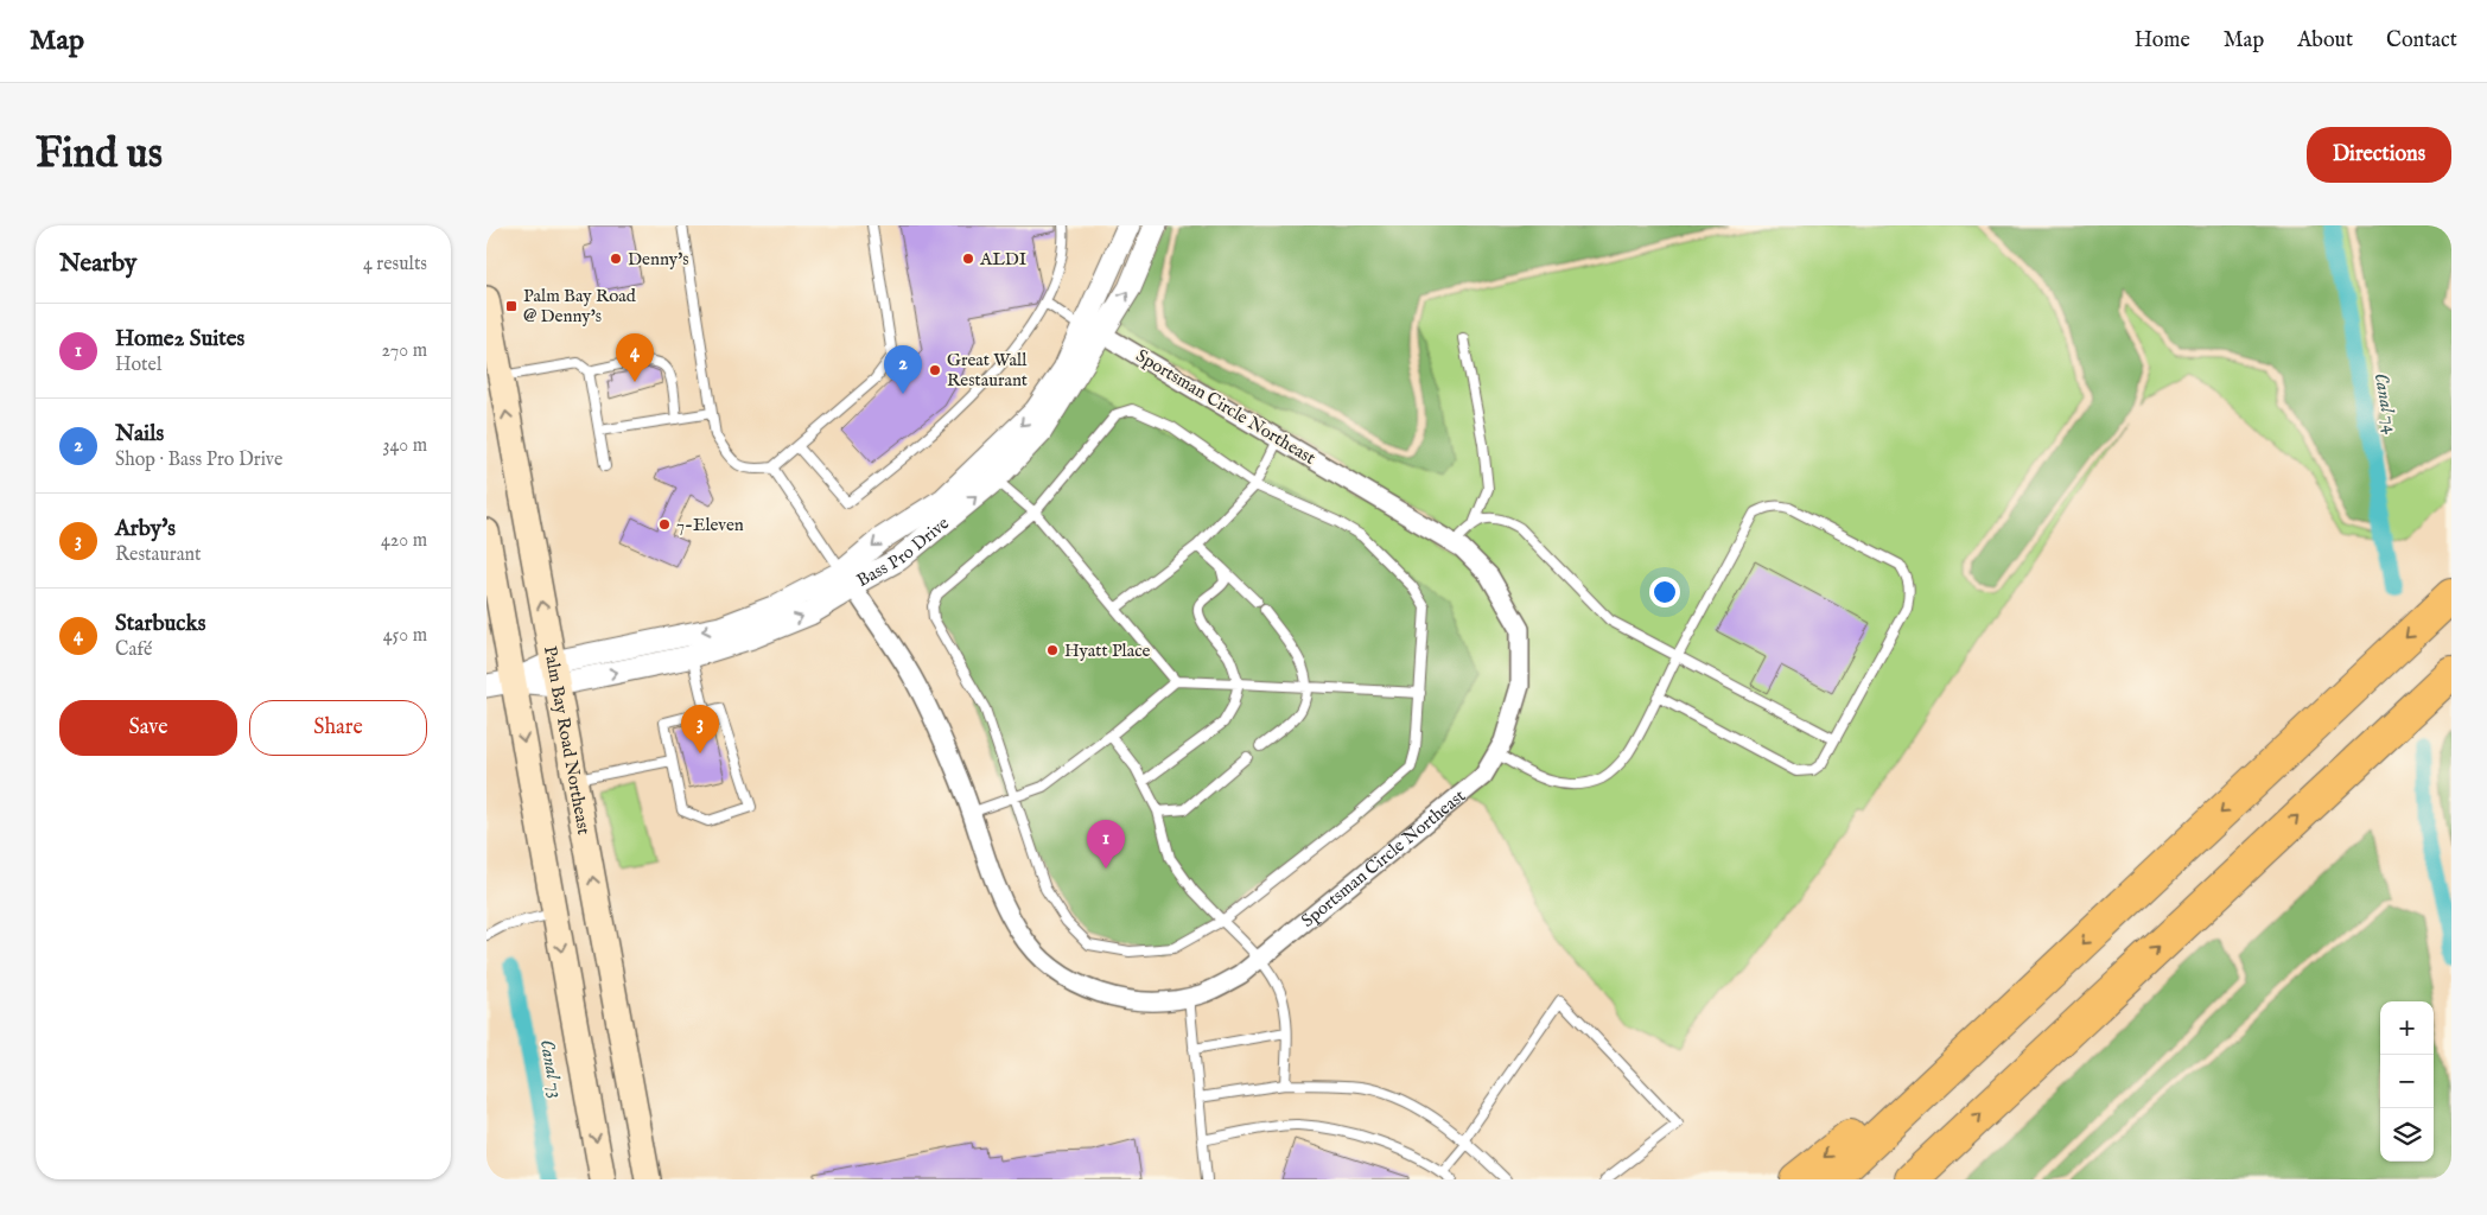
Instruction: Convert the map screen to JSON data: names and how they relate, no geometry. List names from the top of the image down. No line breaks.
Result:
{"streets":{"main road":["Palm Bay Road Northeast"],"street":["Sportsman Circle Northeast","Bass Pro Drive"]},"crossings":[["Sportsman Circle Northeast","Bass Pro Drive"],["Bass Pro Drive","Palm Bay Road Northeast"]],"water":["Canal 74","Canal 73"],"places":{"other":["Denny's","ALDI","Great Wall Restaurant","7-Eleven","Hyatt Place"],"transit":["Palm Bay Road @ Denny's"]},"page":{"header":"Map","nav":["Home","Map","About","Contact"],"buttons":["Directions",["Save","Share"]],"title":"Find us","heading":["Nearby","4 results"],"list":[{"mark":"1","name":"Home2 Suites","note":"Hotel","value":"270 m"},{"mark":"2","name":"Nails","note":"Shop · Bass Pro Drive","value":"340 m"},{"mark":"3","name":"Arby's","note":"Restaurant","value":"420 m"},{"mark":"4","name":"Starbucks","note":"Café","value":"450 m"}],"pins":["4","2","3","1"],"map_buttons":["+","−"]}}
